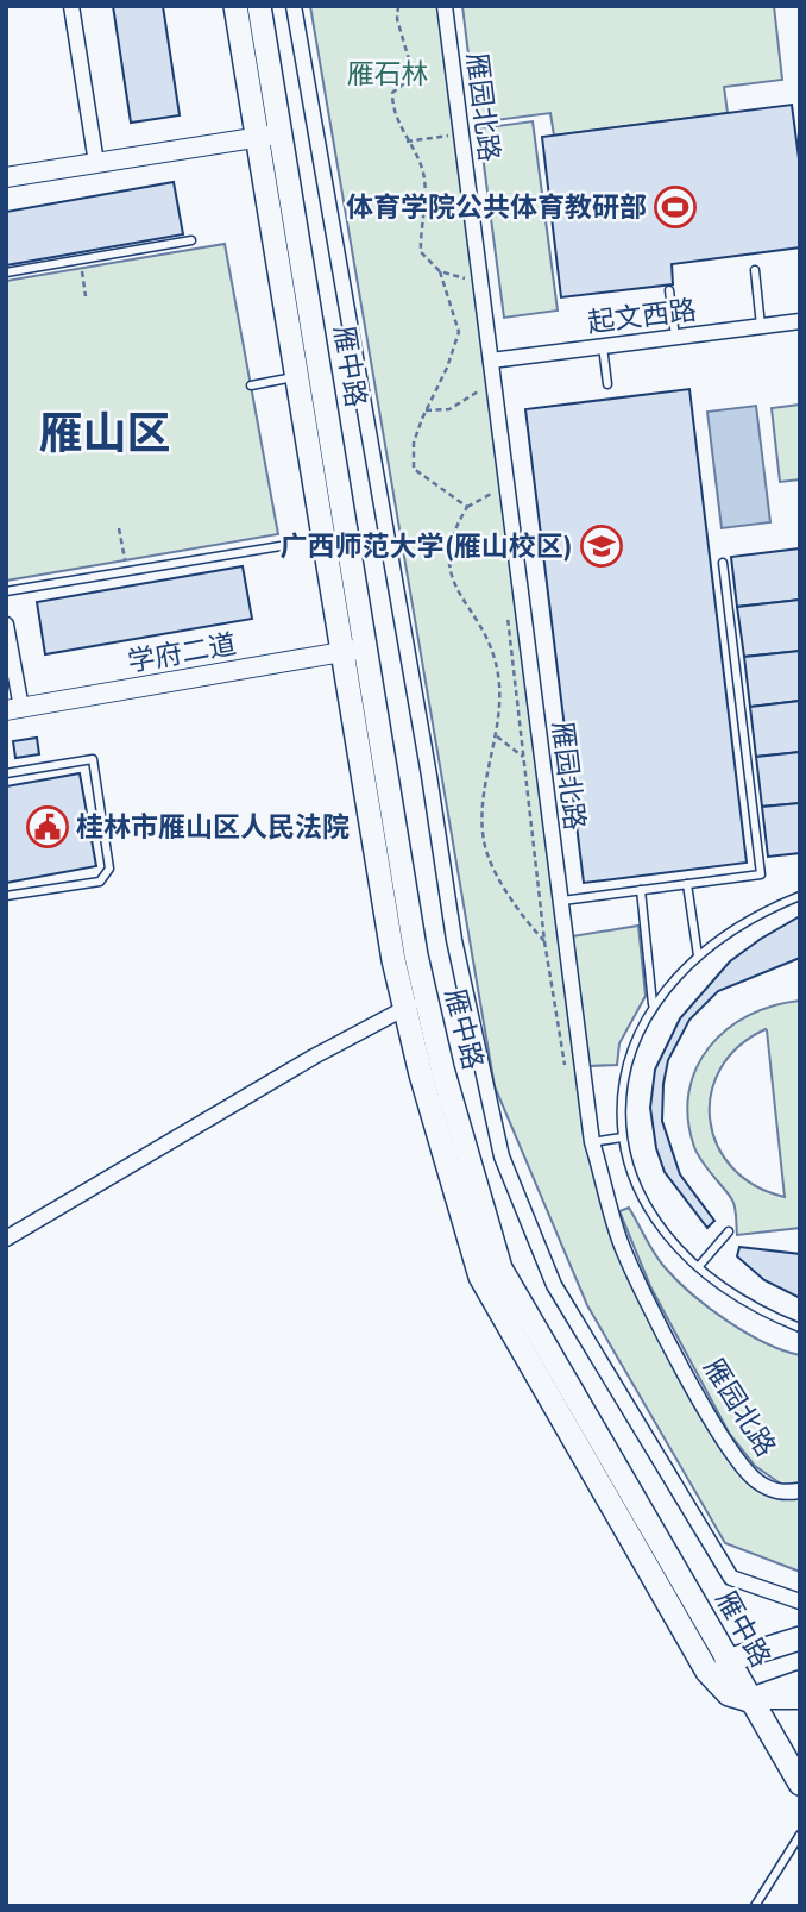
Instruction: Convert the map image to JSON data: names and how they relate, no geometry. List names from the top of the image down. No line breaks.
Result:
{"streets":{"main road":["雁中路"],"street":["雁园北路","起文西路","学府二道"]},"crossings":[["雁园北路","起文西路"],["雁中路","学府二道"]],"districts":["雁山区"],"parks":["雁石林"],"places":{"sports":["体育学院公共体育教研部"],"school or university":["广西师范大学(雁山校区)"],"public building":["桂林市雁山区人民法院"]}}
